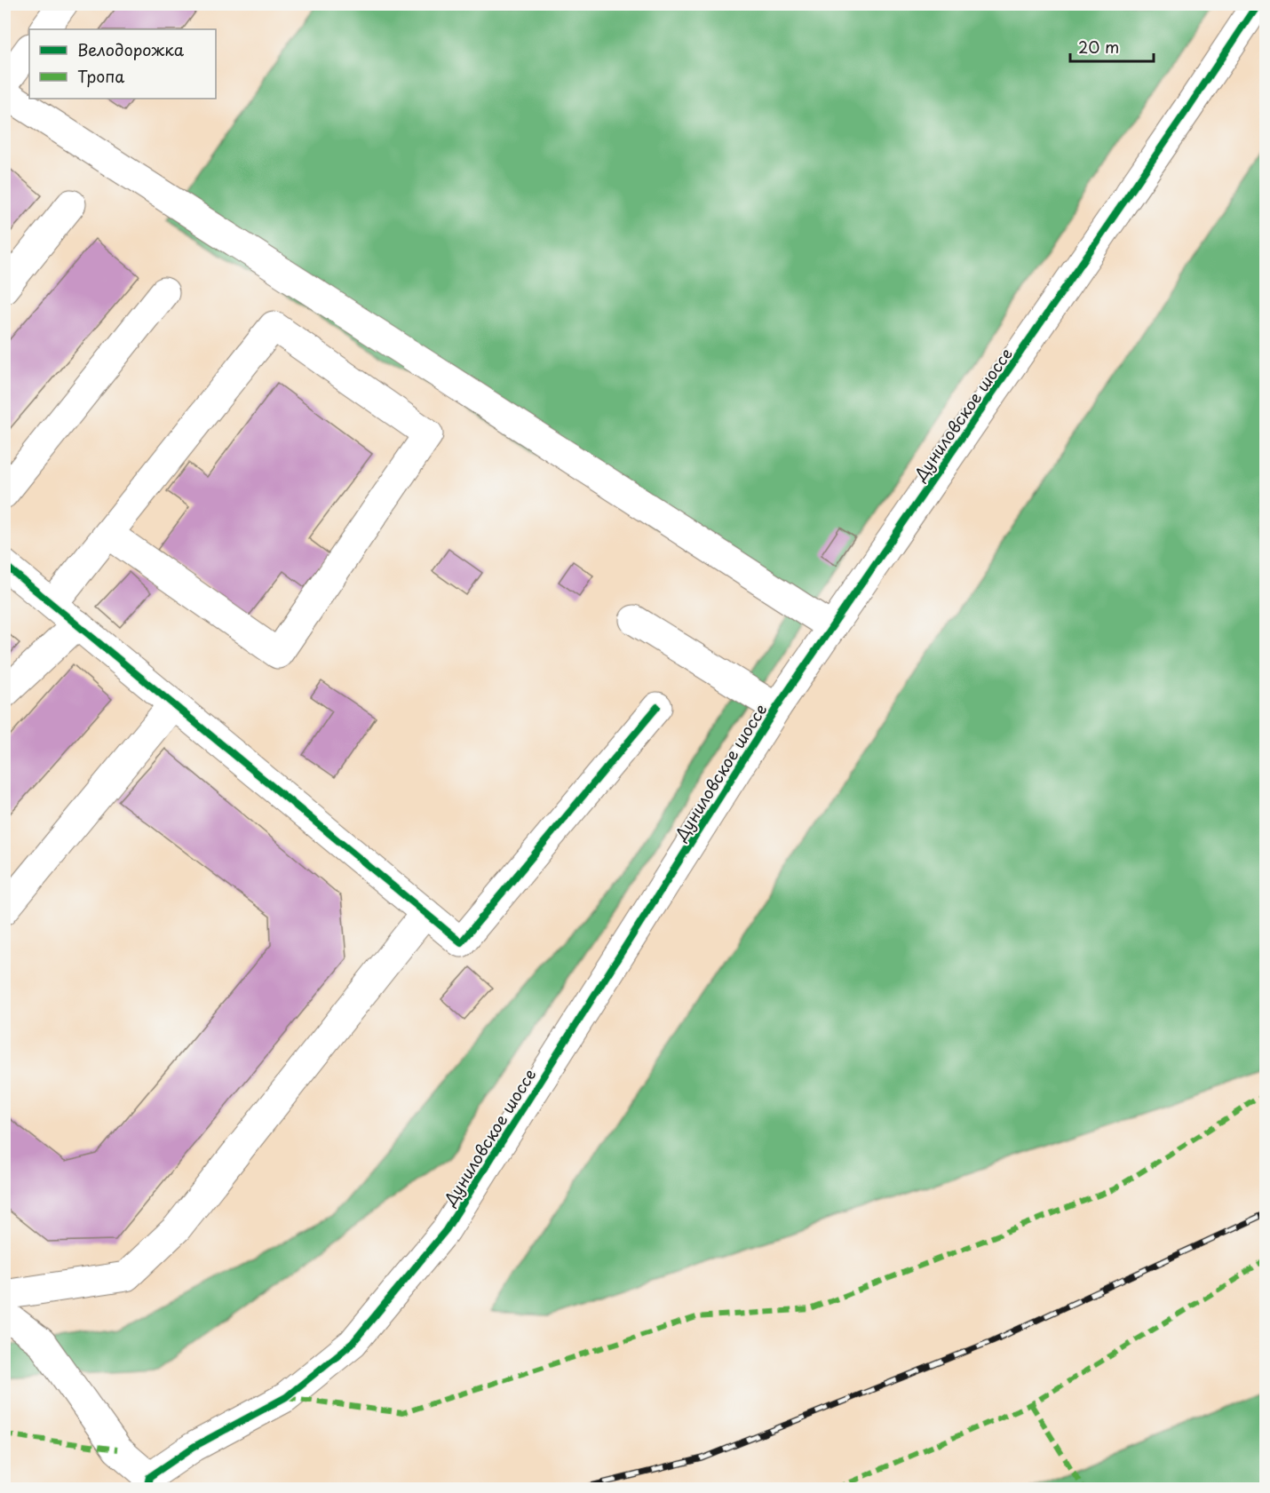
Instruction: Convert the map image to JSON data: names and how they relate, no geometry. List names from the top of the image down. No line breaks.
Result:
{"streets":{"street":["Дуниловское шоссе"]},"legend":["Велодорожка","Тропа"],"scale_bar":"20 m"}
